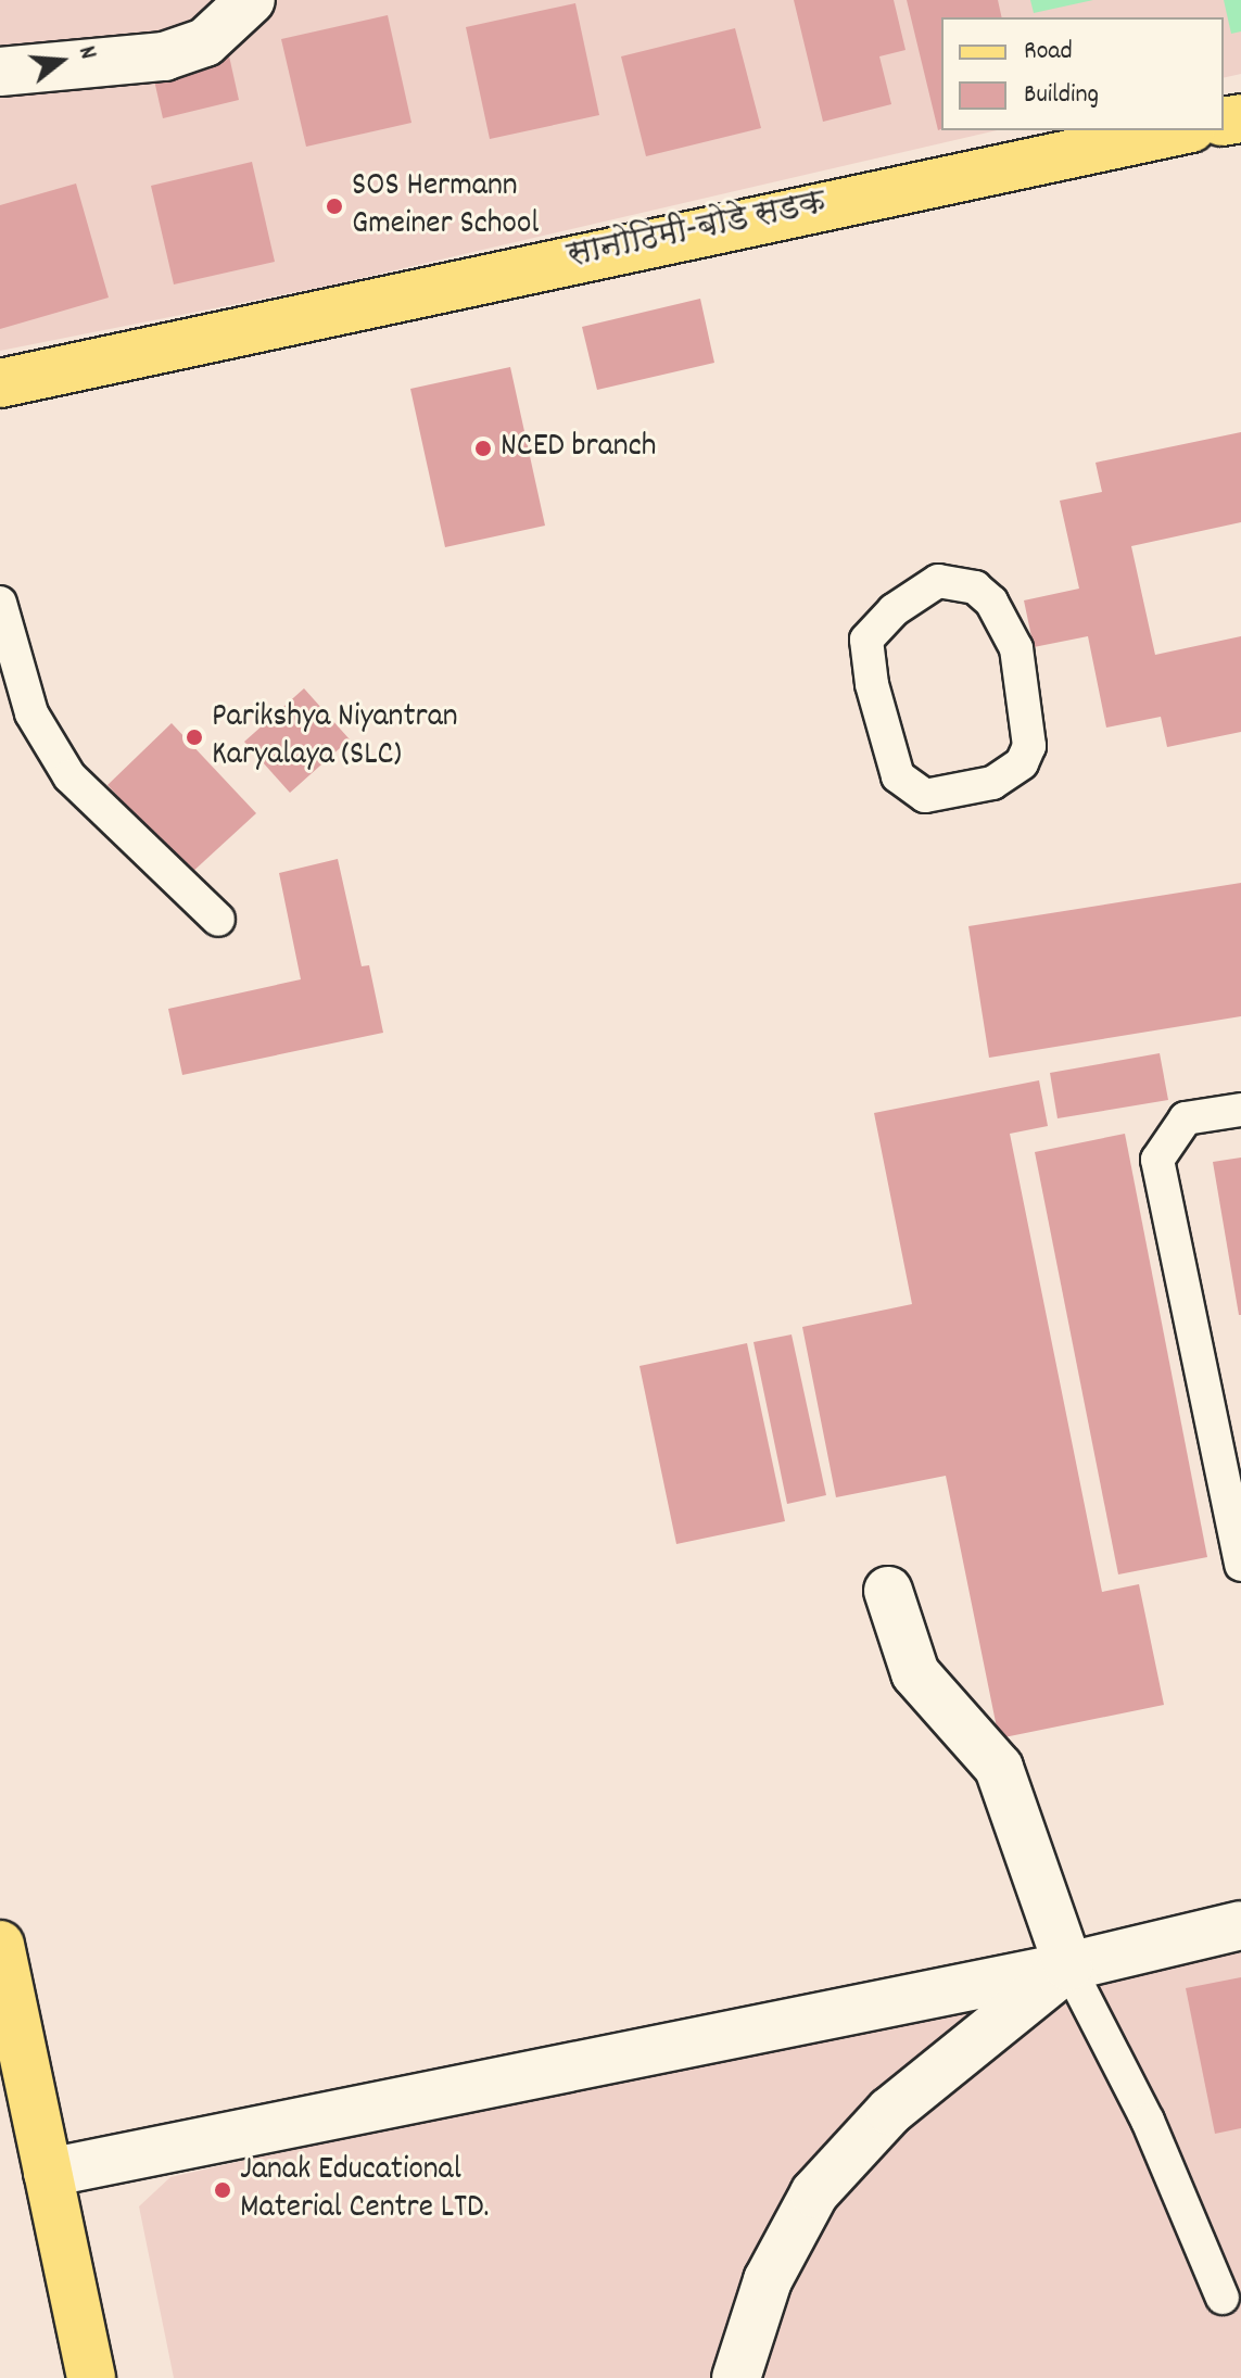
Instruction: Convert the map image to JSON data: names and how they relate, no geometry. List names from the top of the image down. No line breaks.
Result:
{"streets":{"main road":["सानोठिमी-बोडे सडक"]},"places":["SOS Hermann Gmeiner School","NCED branch","Parikshya Niyantran Karyalaya (SLC)","Janak Educational Material Centre LTD."],"legend":["Road","Building"],"north":"right"}
